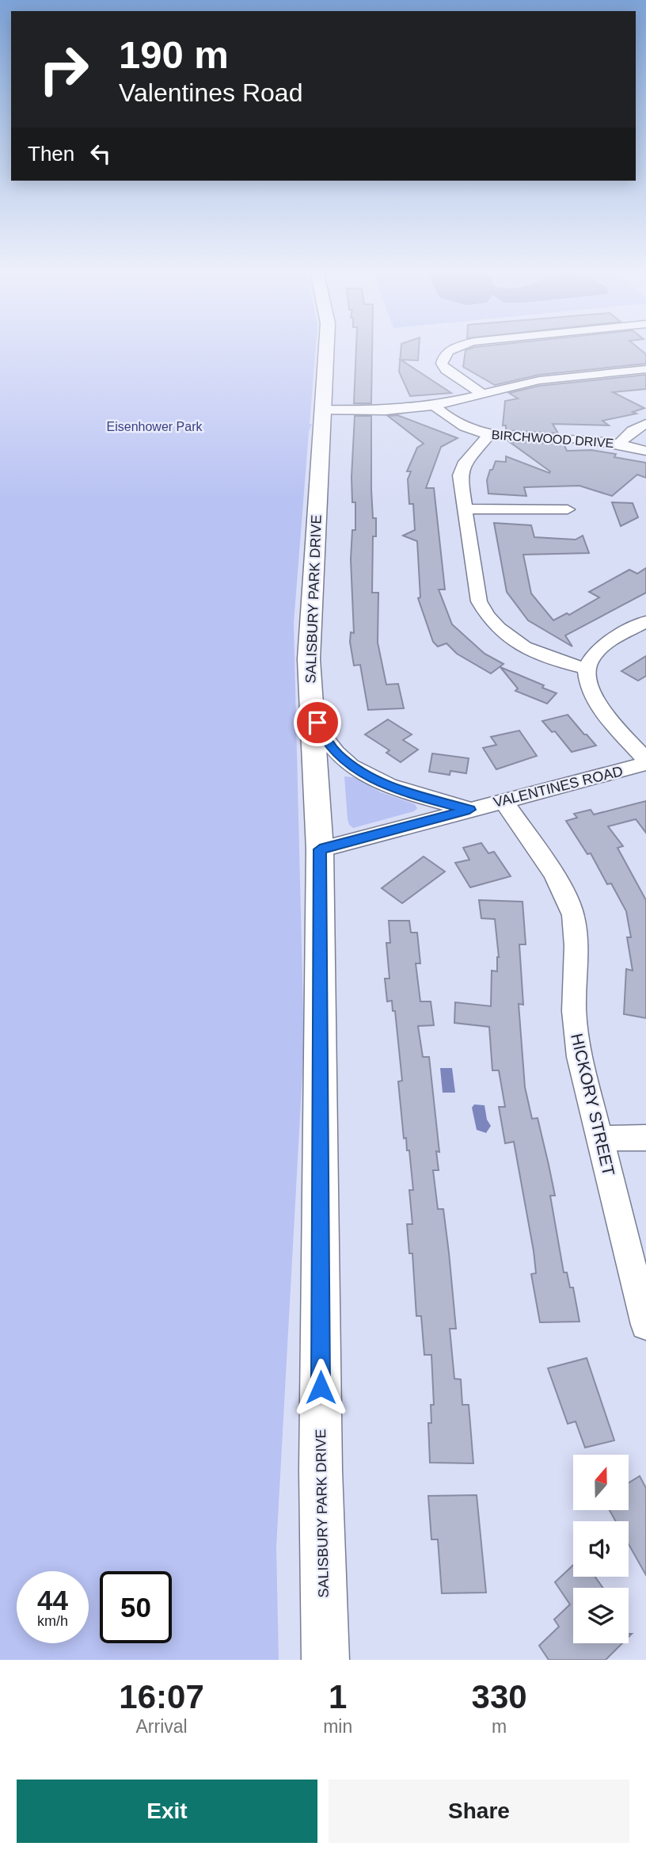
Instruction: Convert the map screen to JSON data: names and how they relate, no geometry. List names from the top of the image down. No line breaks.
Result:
{"streets":{"main road":["SALISBURY PARK DRIVE"],"street":["BIRCHWOOD DRIVE","VALENTINES ROAD","HICKORY STREET"]},"crossings":[["SALISBURY PARK DRIVE","VALENTINES ROAD"],["VALENTINES ROAD","HICKORY STREET"]],"parks":["Eisenhower Park"],"north":"top","page":{"turn":["190 m","Valentines Road"],"then":"Then","speed":"44 km/h","limit":"50","eta":["16:07","Arrival","1","min","330","m"],"buttons":["Exit","Share"]}}
